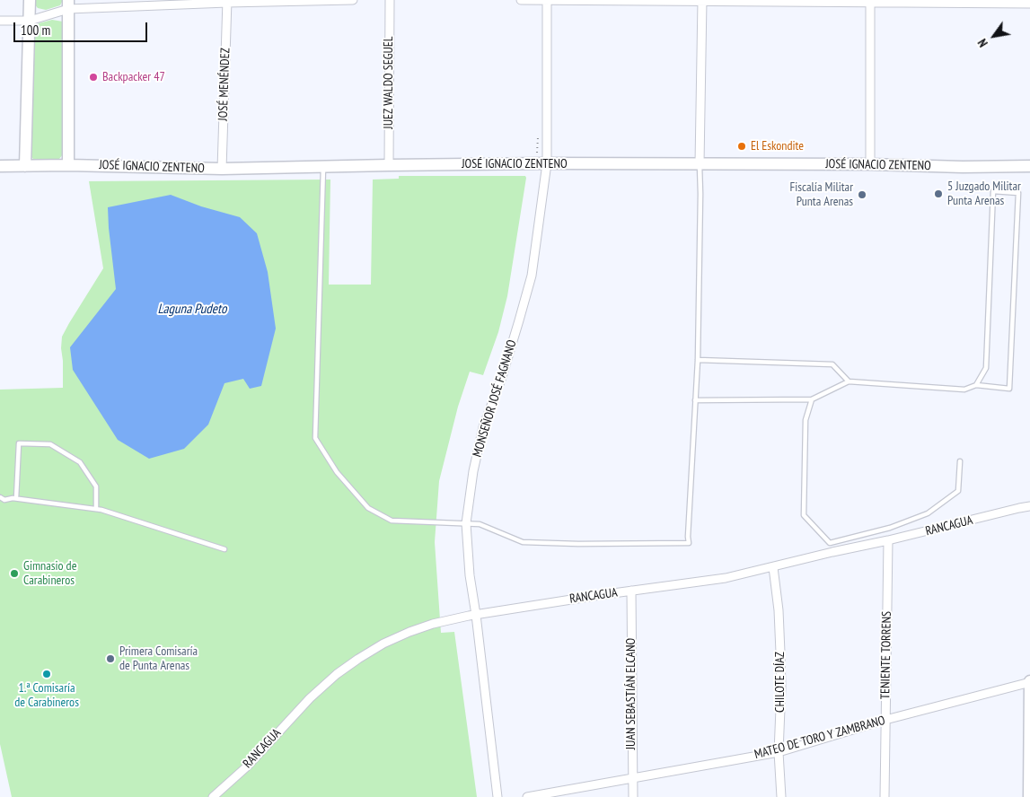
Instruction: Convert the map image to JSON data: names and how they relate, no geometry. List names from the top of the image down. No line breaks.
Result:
{"streets":{"street":["JUEZ WALDO SEGUEL","JOSÉ MENÉNDEZ","JOSÉ IGNACIO ZENTENO","MONSEÑOR JOSÉ FAGNANO","RANCAGUA","TENIENTE TORRENS","CHILOTE DÍAZ","JUAN SEBASTIÁN ELCANO","MATEO DE TORO Y ZAMBRANO"]},"crossings":[["JUEZ WALDO SEGUEL","JOSÉ IGNACIO ZENTENO"],["JOSÉ MENÉNDEZ","JOSÉ IGNACIO ZENTENO"],["JOSÉ IGNACIO ZENTENO","MONSEÑOR JOSÉ FAGNANO"],["MONSEÑOR JOSÉ FAGNANO","RANCAGUA"],["RANCAGUA","TENIENTE TORRENS"],["RANCAGUA","CHILOTE DÍAZ"],["RANCAGUA","JUAN SEBASTIÁN ELCANO"],["TENIENTE TORRENS","MATEO DE TORO Y ZAMBRANO"],["CHILOTE DÍAZ","MATEO DE TORO Y ZAMBRANO"],["JUAN SEBASTIÁN ELCANO","MATEO DE TORO Y ZAMBRANO"]],"water":["Laguna Pudeto"],"places":["Backpacker 47","El Eskondite","5 Juzgado Militar Punta Arenas","Fiscalía Militar Punta Arenas","Gimnasio de Carabineros","Primera Comisaría de Punta Arenas","1.ª Comisaría de Carabineros"],"scale_bar":"100 m","north":"bottom left"}
